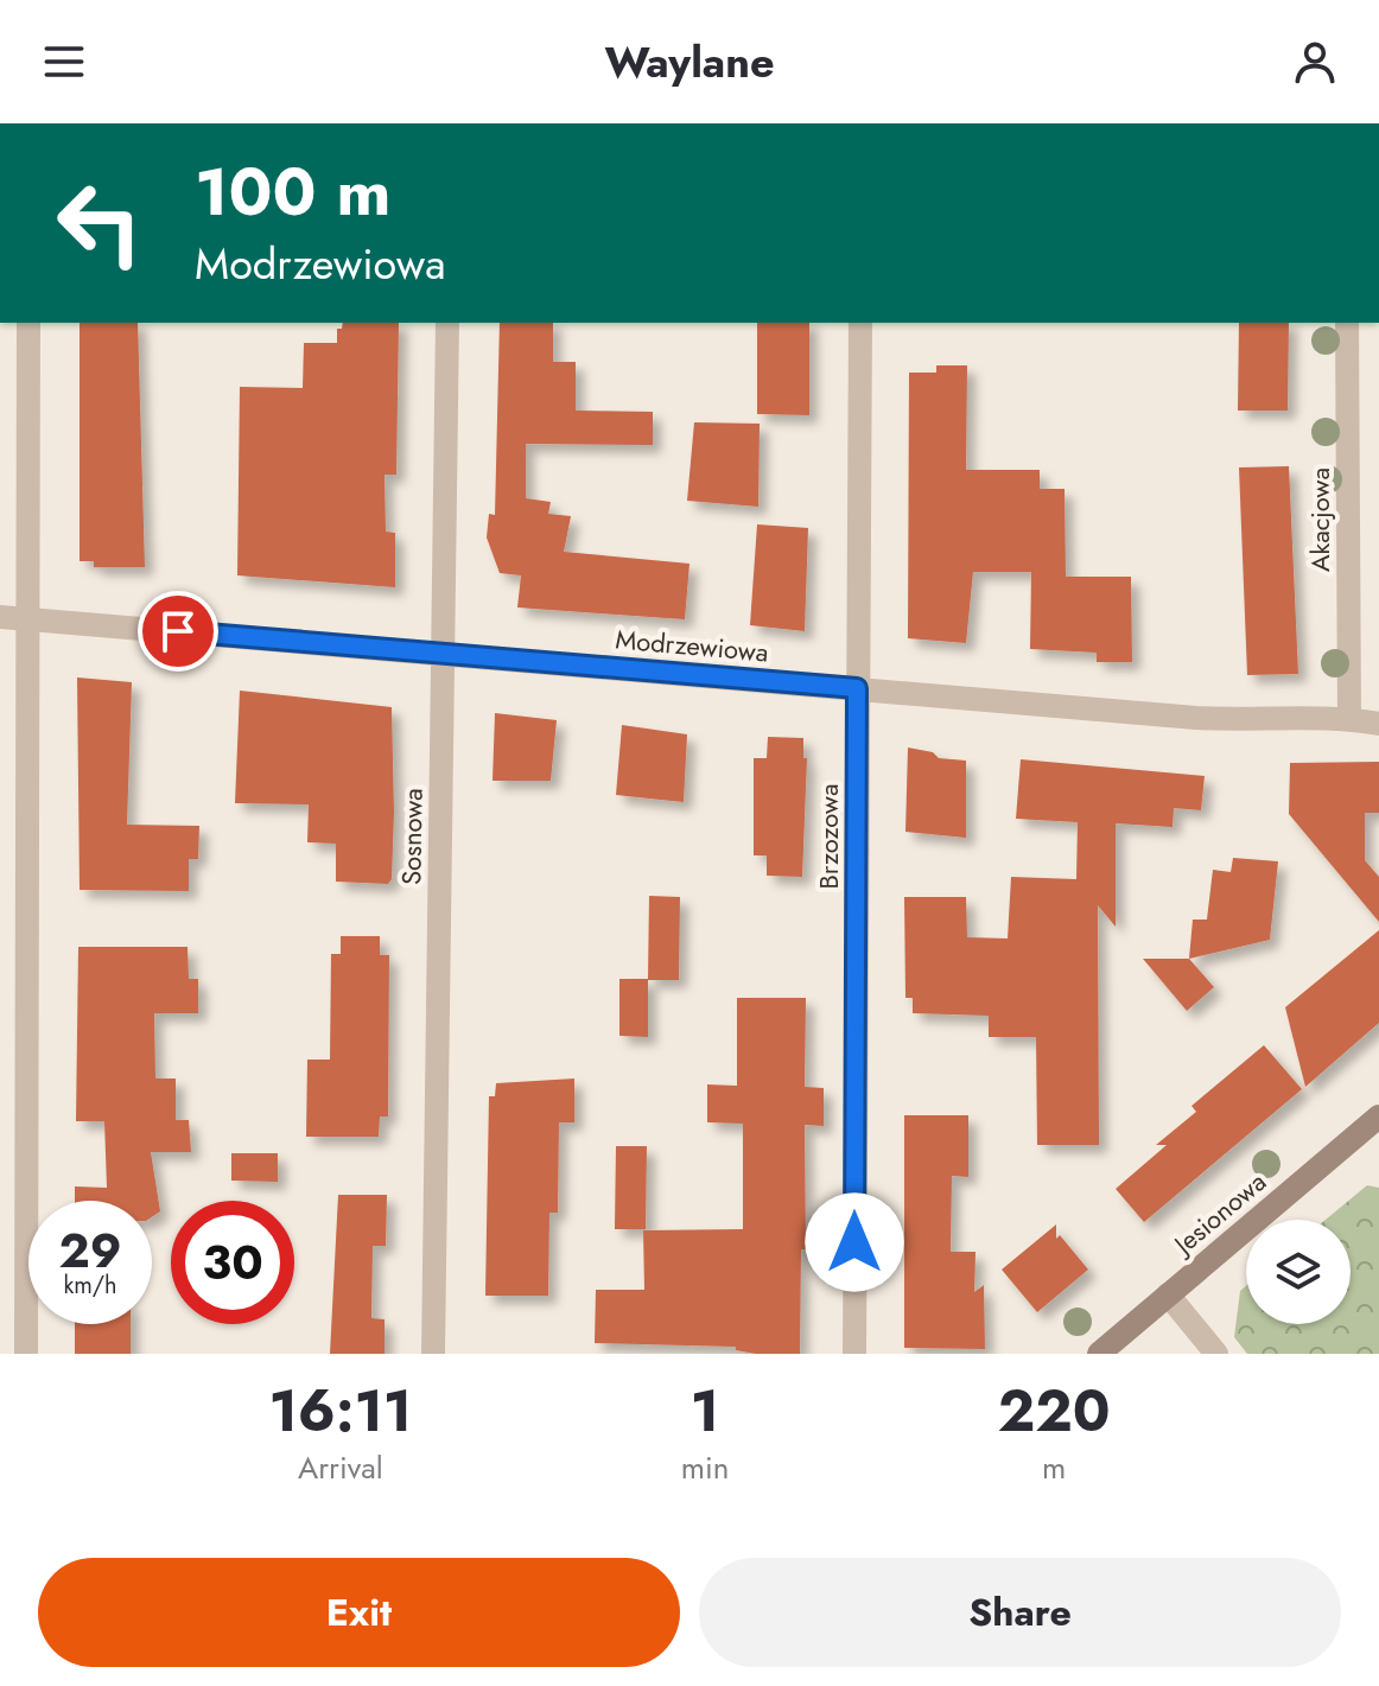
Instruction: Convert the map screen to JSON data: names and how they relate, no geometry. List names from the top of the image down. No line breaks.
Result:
{"streets":{"street":["Akacjowa","Modrzewiowa","Sosnowa","Brzozowa","Jesionowa"]},"crossings":[["Akacjowa","Modrzewiowa"],["Modrzewiowa","Sosnowa"],["Modrzewiowa","Brzozowa"]],"page":{"header":"Waylane","turn":["100 m","Modrzewiowa"],"speed":"29 km/h","limit":"30","eta":["16:11","Arrival","1","min","220","m"],"buttons":["Exit","Share"]}}
